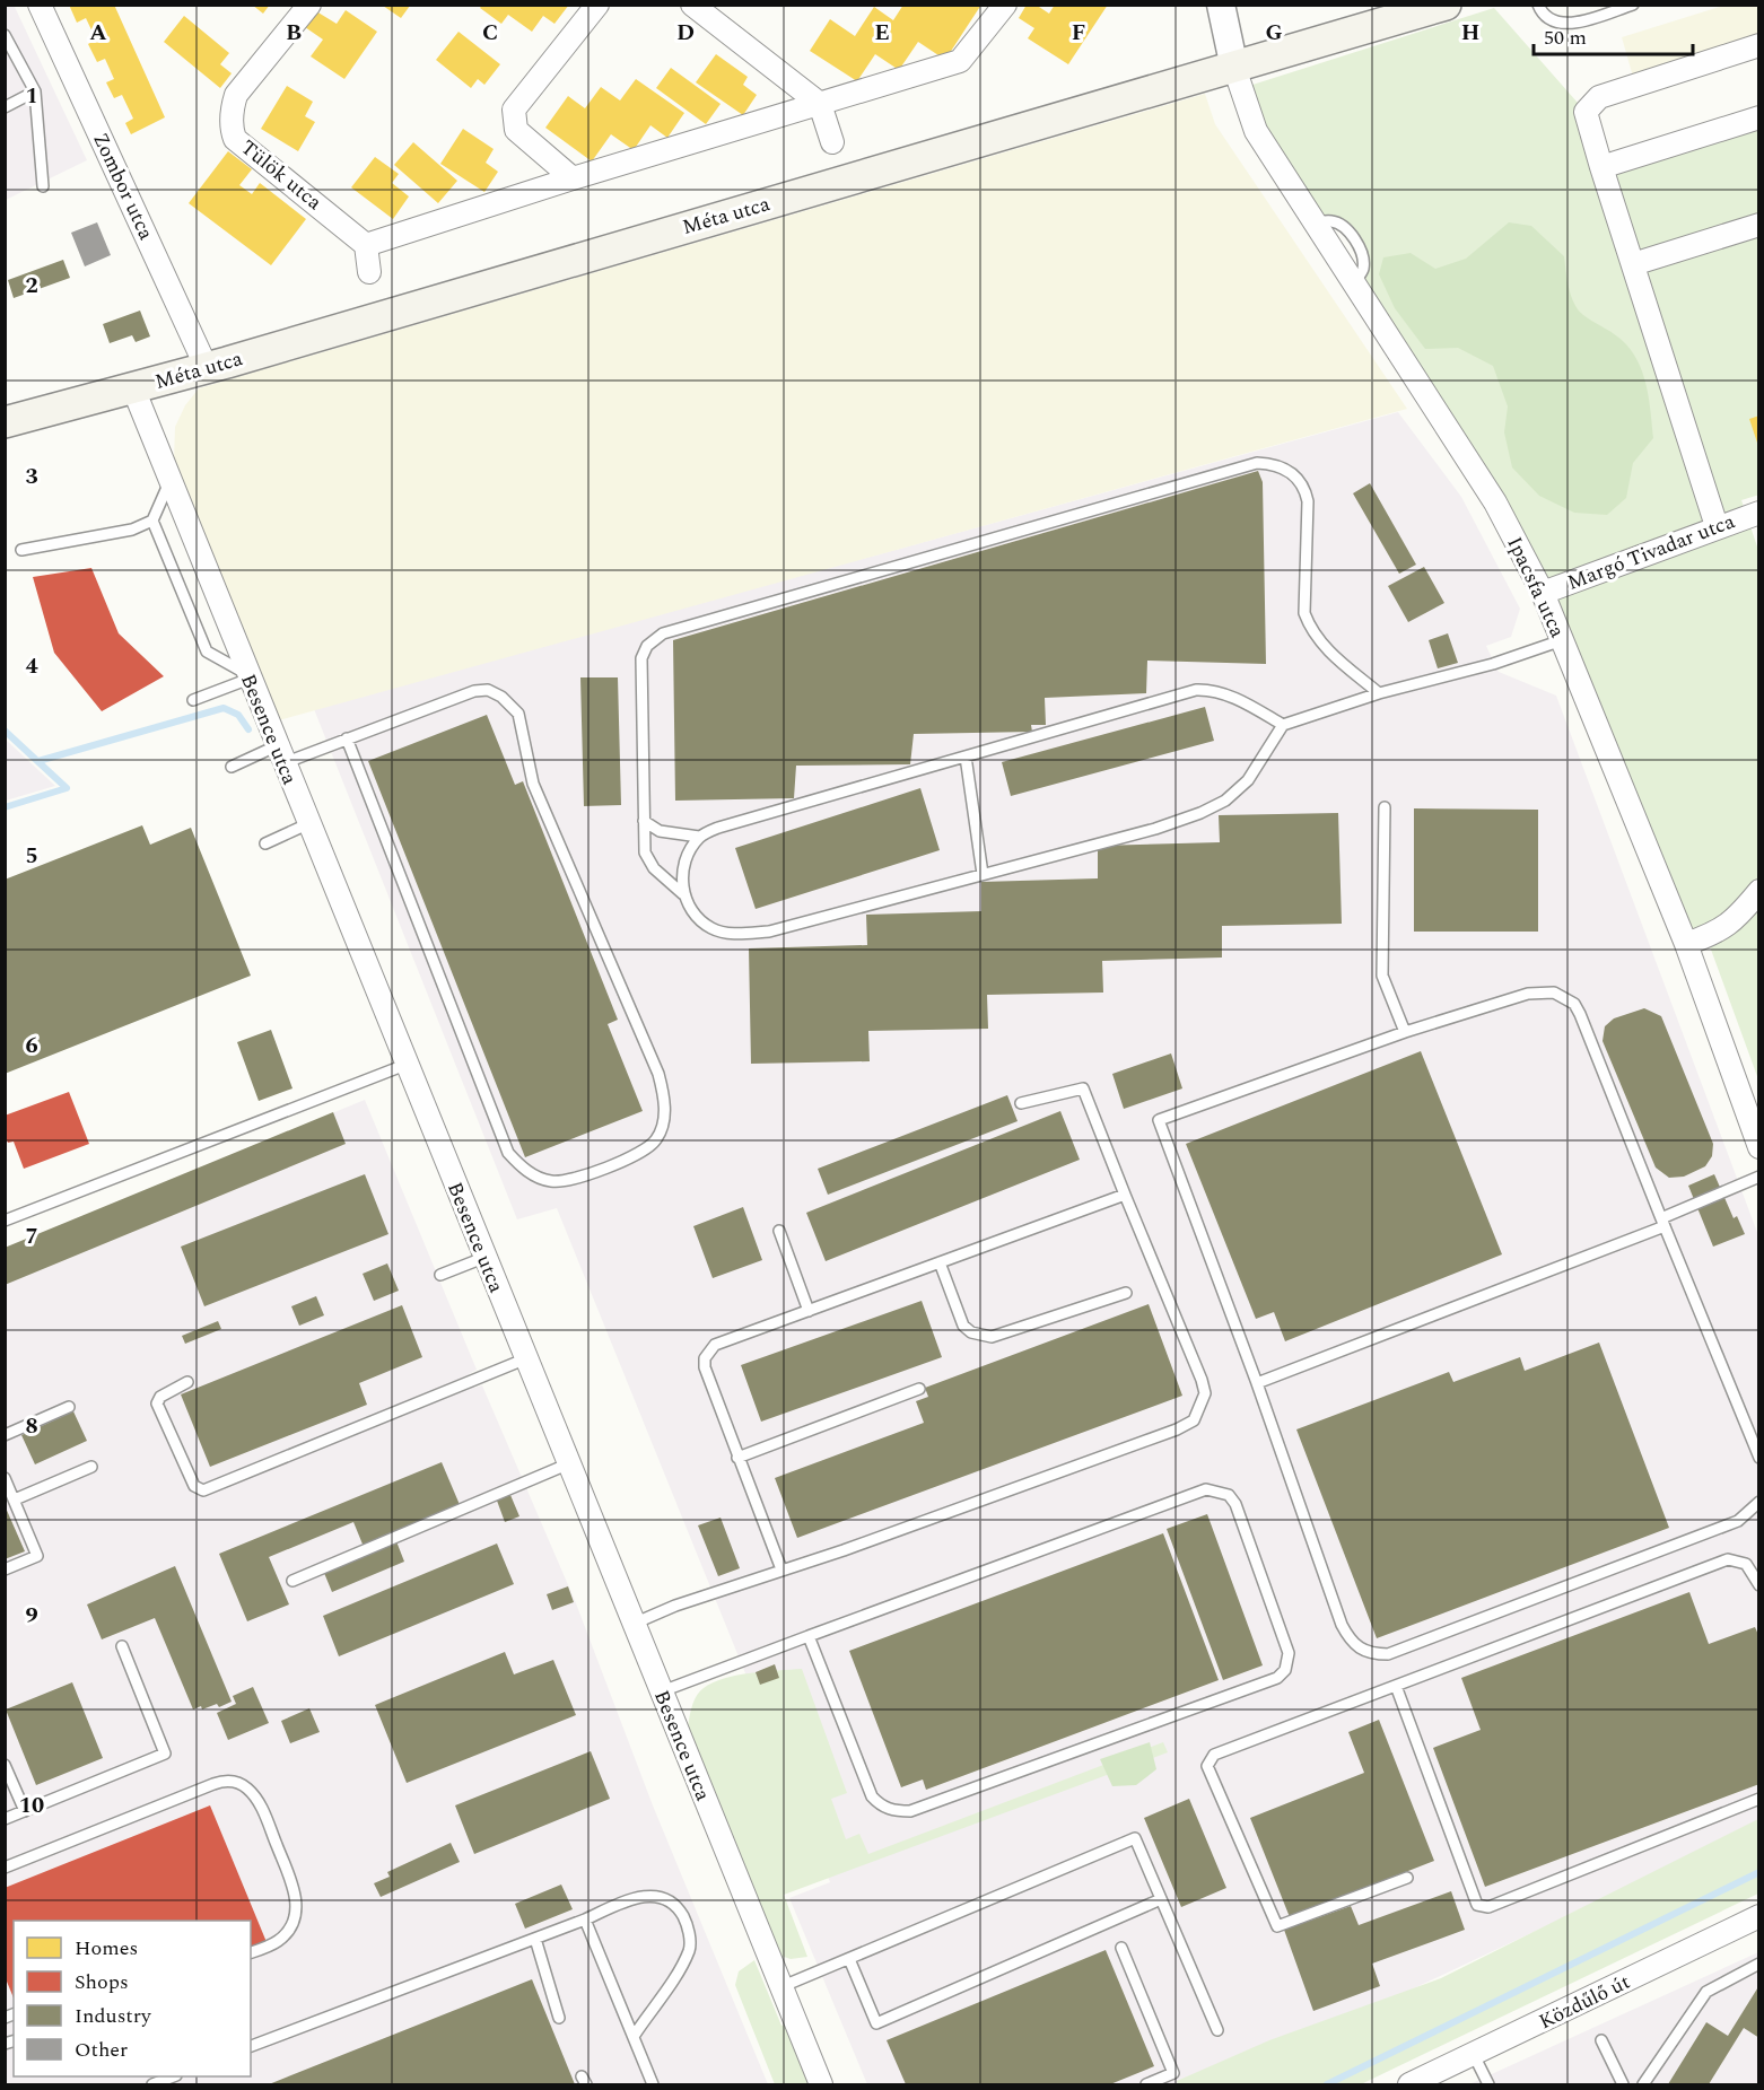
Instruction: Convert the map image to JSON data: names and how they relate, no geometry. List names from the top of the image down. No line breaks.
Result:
{"streets":{"main road":["Méta utca"],"street":["Tülök utca","Zombor utca","Margó Tivadar utca","Ipacsfa utca","Besence utca","Közdűlő út"]},"crossings":[["Zombor utca","Méta utca"],["Méta utca","Ipacsfa utca"],["Méta utca","Besence utca"],["Margó Tivadar utca","Ipacsfa utca"]],"legend":["Homes","Shops","Industry","Other"],"scale_bar":"50 m","grid":{"columns":["A","B","C","D","E","F","G","H"],"rows":["1","2","3","4","5","6","7","8","9","10"]}}
